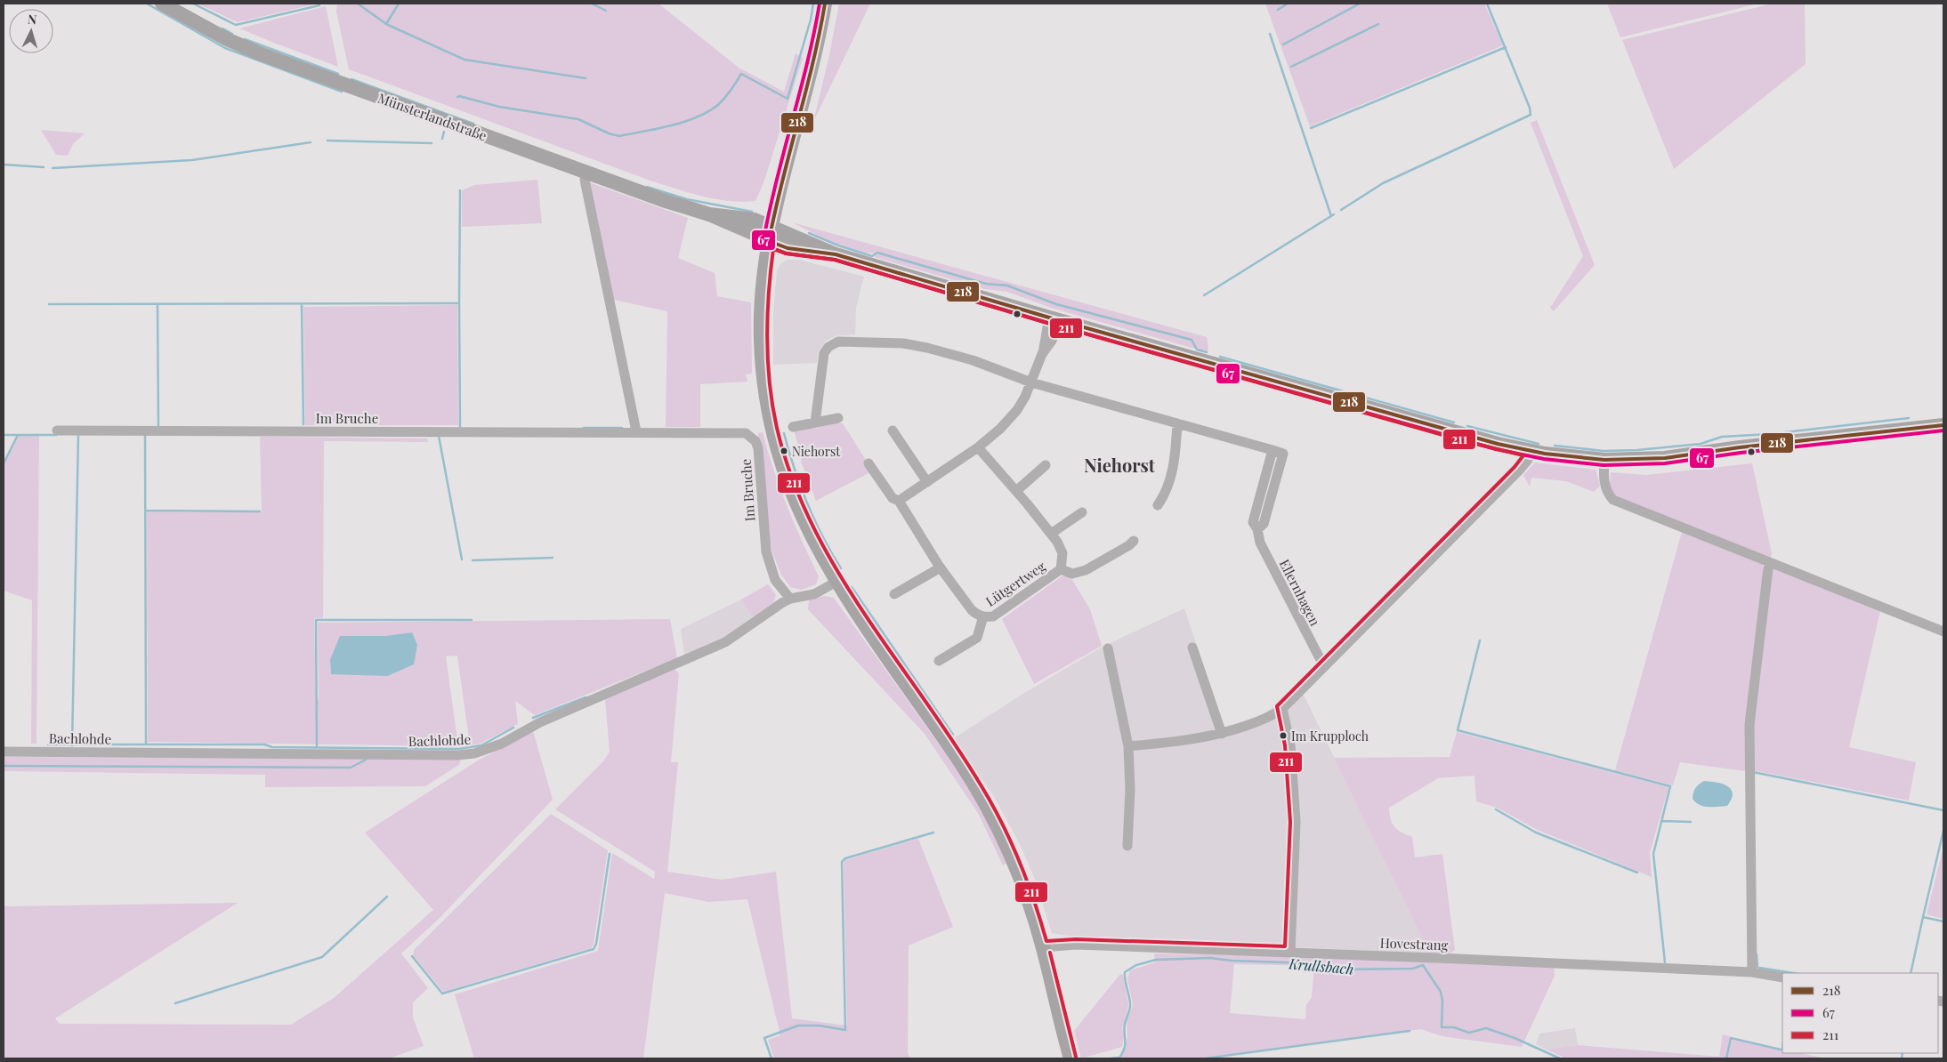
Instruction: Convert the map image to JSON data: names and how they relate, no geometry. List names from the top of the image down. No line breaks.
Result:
{"streets":{"main road":["Münsterlandstraße"],"street":["Im Bruche","Lütgertweg","Ellernhagen","Bachlohde","Hovestrang"]},"crossings":[["Im Bruche","Bachlohde"]],"districts":["Niehorst"],"water":["Krullsbach"],"places":["Niehorst","Im Krupploch"],"lines":["transit line 218","transit line 67","transit line 211"],"legend":["218","67","211"],"north":"top"}
